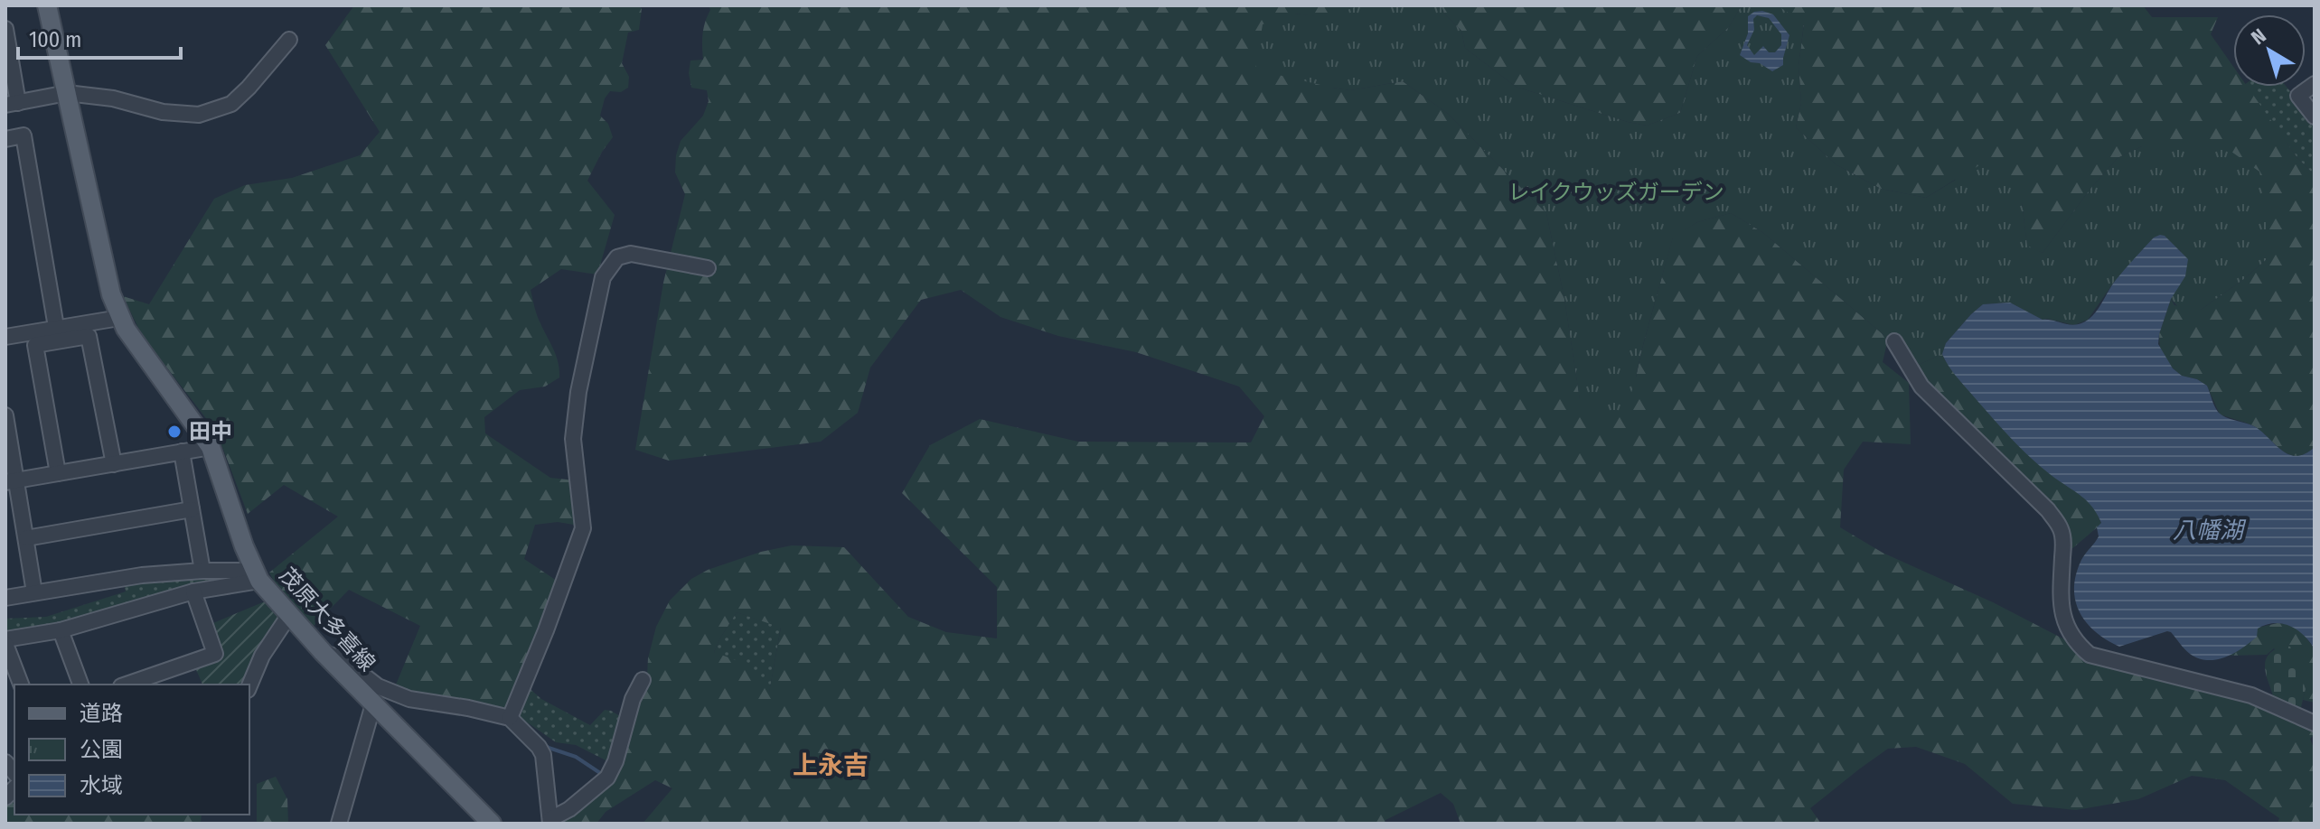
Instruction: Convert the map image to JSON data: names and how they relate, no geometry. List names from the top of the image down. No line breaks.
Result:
{"streets":{"main road":["茂原大多喜線"]},"districts":["上永吉"],"water":["八幡湖"],"parks":["レイクウッズガーデン"],"places":["田中"],"legend":["道路","公園","水域"],"scale_bar":"100 m","north":"top left"}
